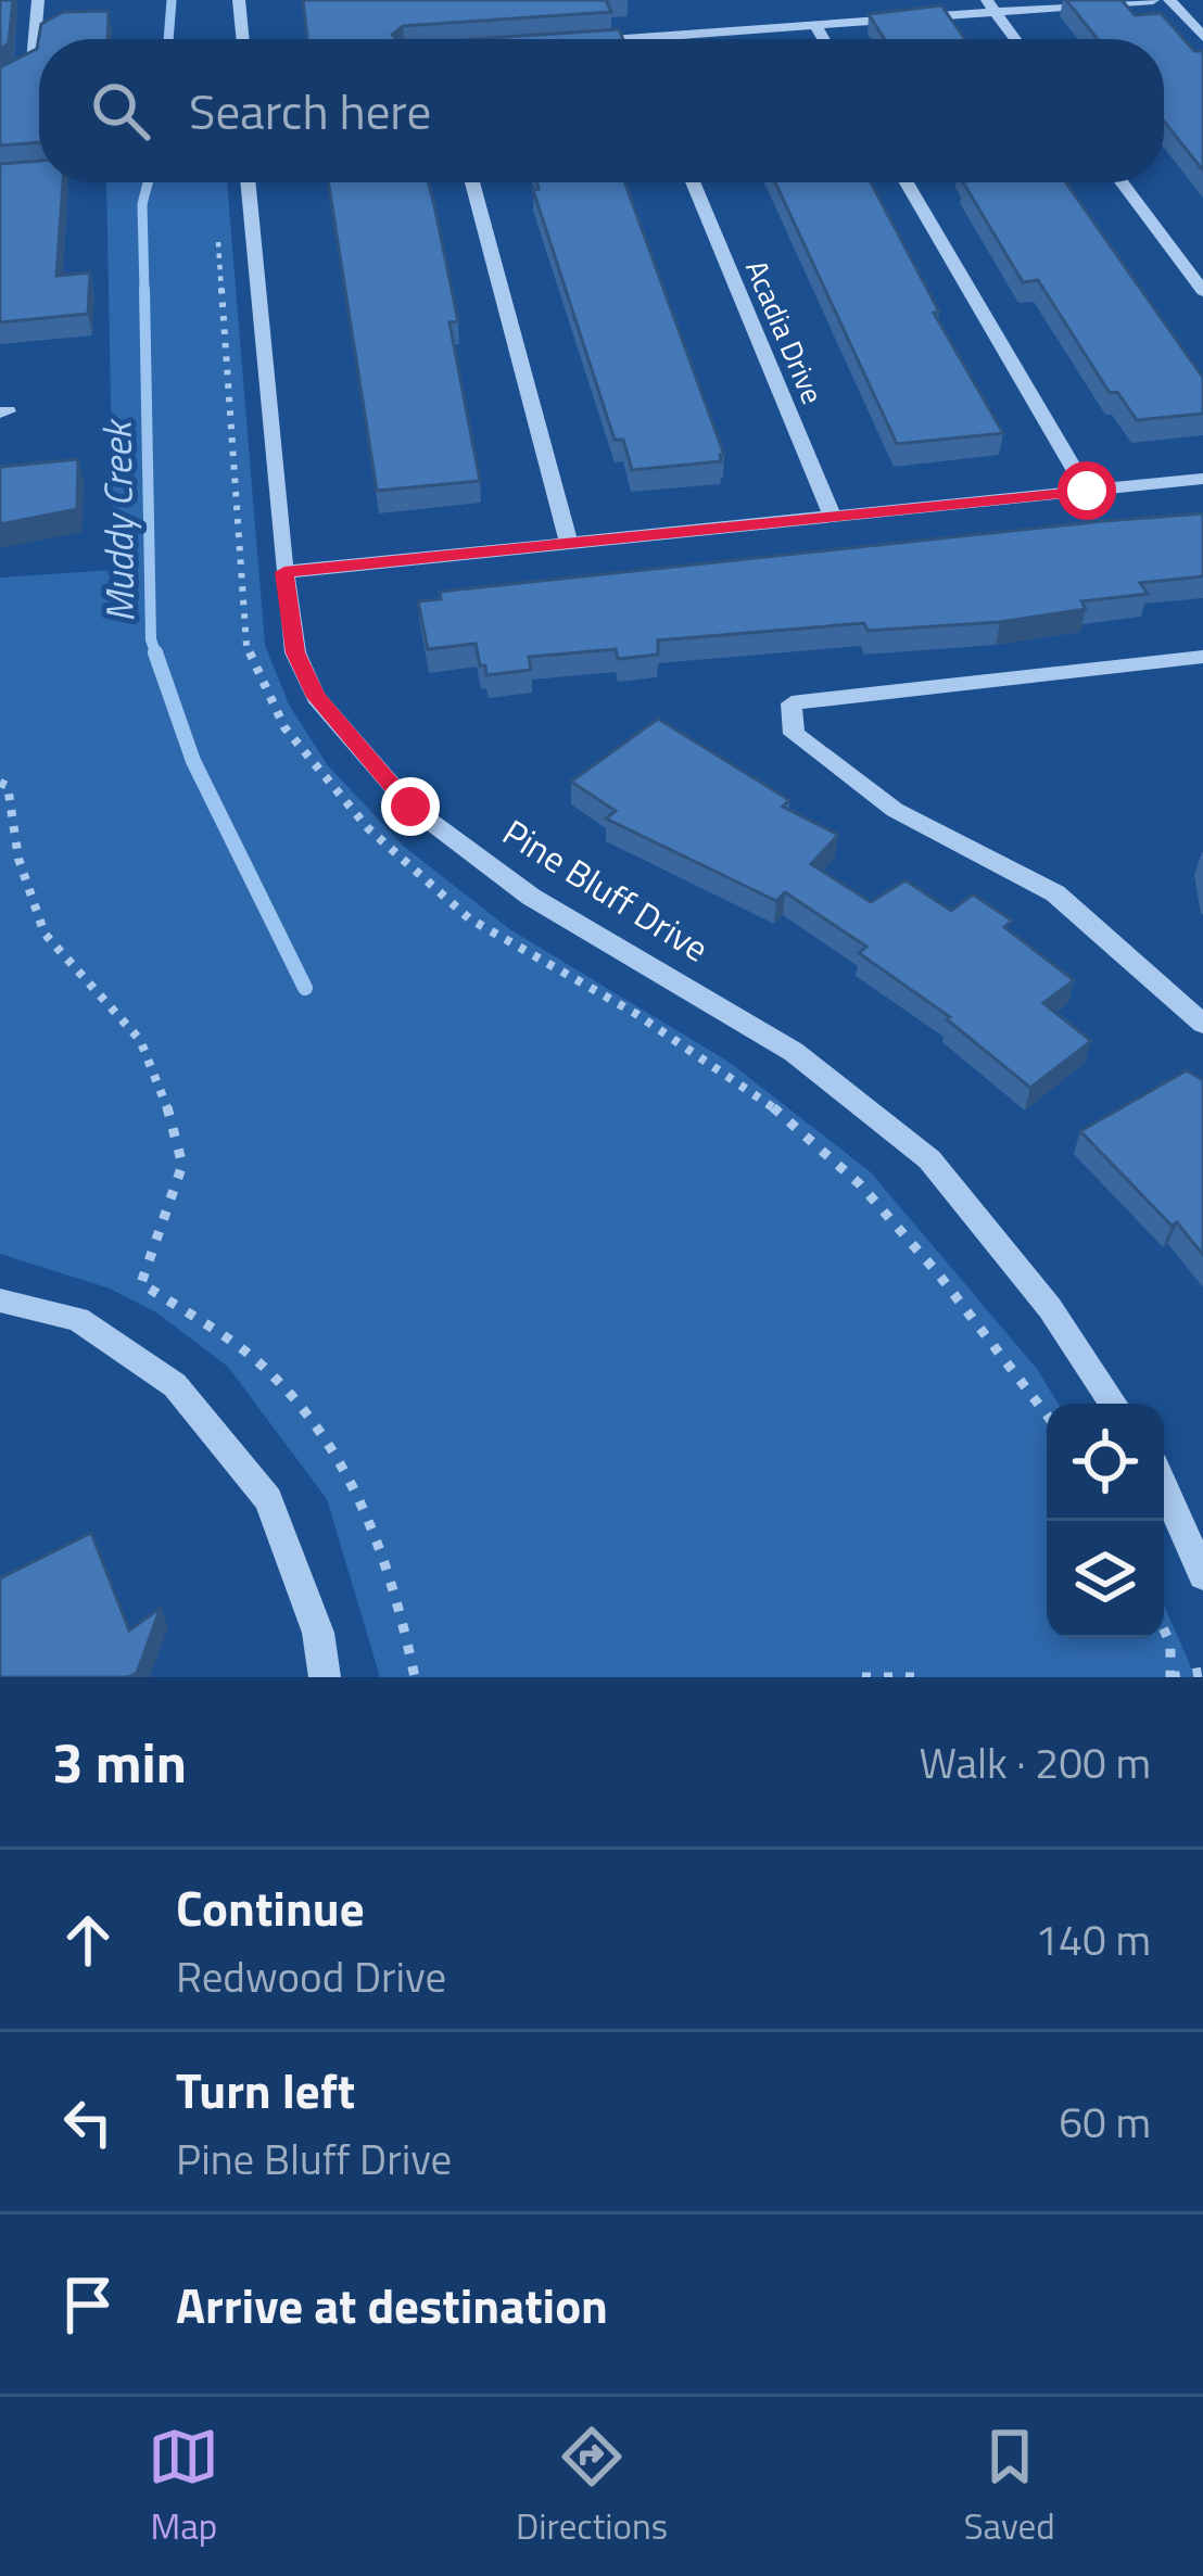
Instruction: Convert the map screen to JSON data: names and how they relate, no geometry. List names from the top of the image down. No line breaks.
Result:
{"streets":{"street":["Acadia Drive","Pine Bluff Drive"]},"water":["Muddy Creek"],"page":{"search":"Search here","heading":["3 min","Walk · 200 m"],"list":[["Continue","Redwood Drive","140 m"],["Turn left","Pine Bluff Drive","60 m"],"Arrive at destination"],"nav":["Map","Directions","Saved"]}}
